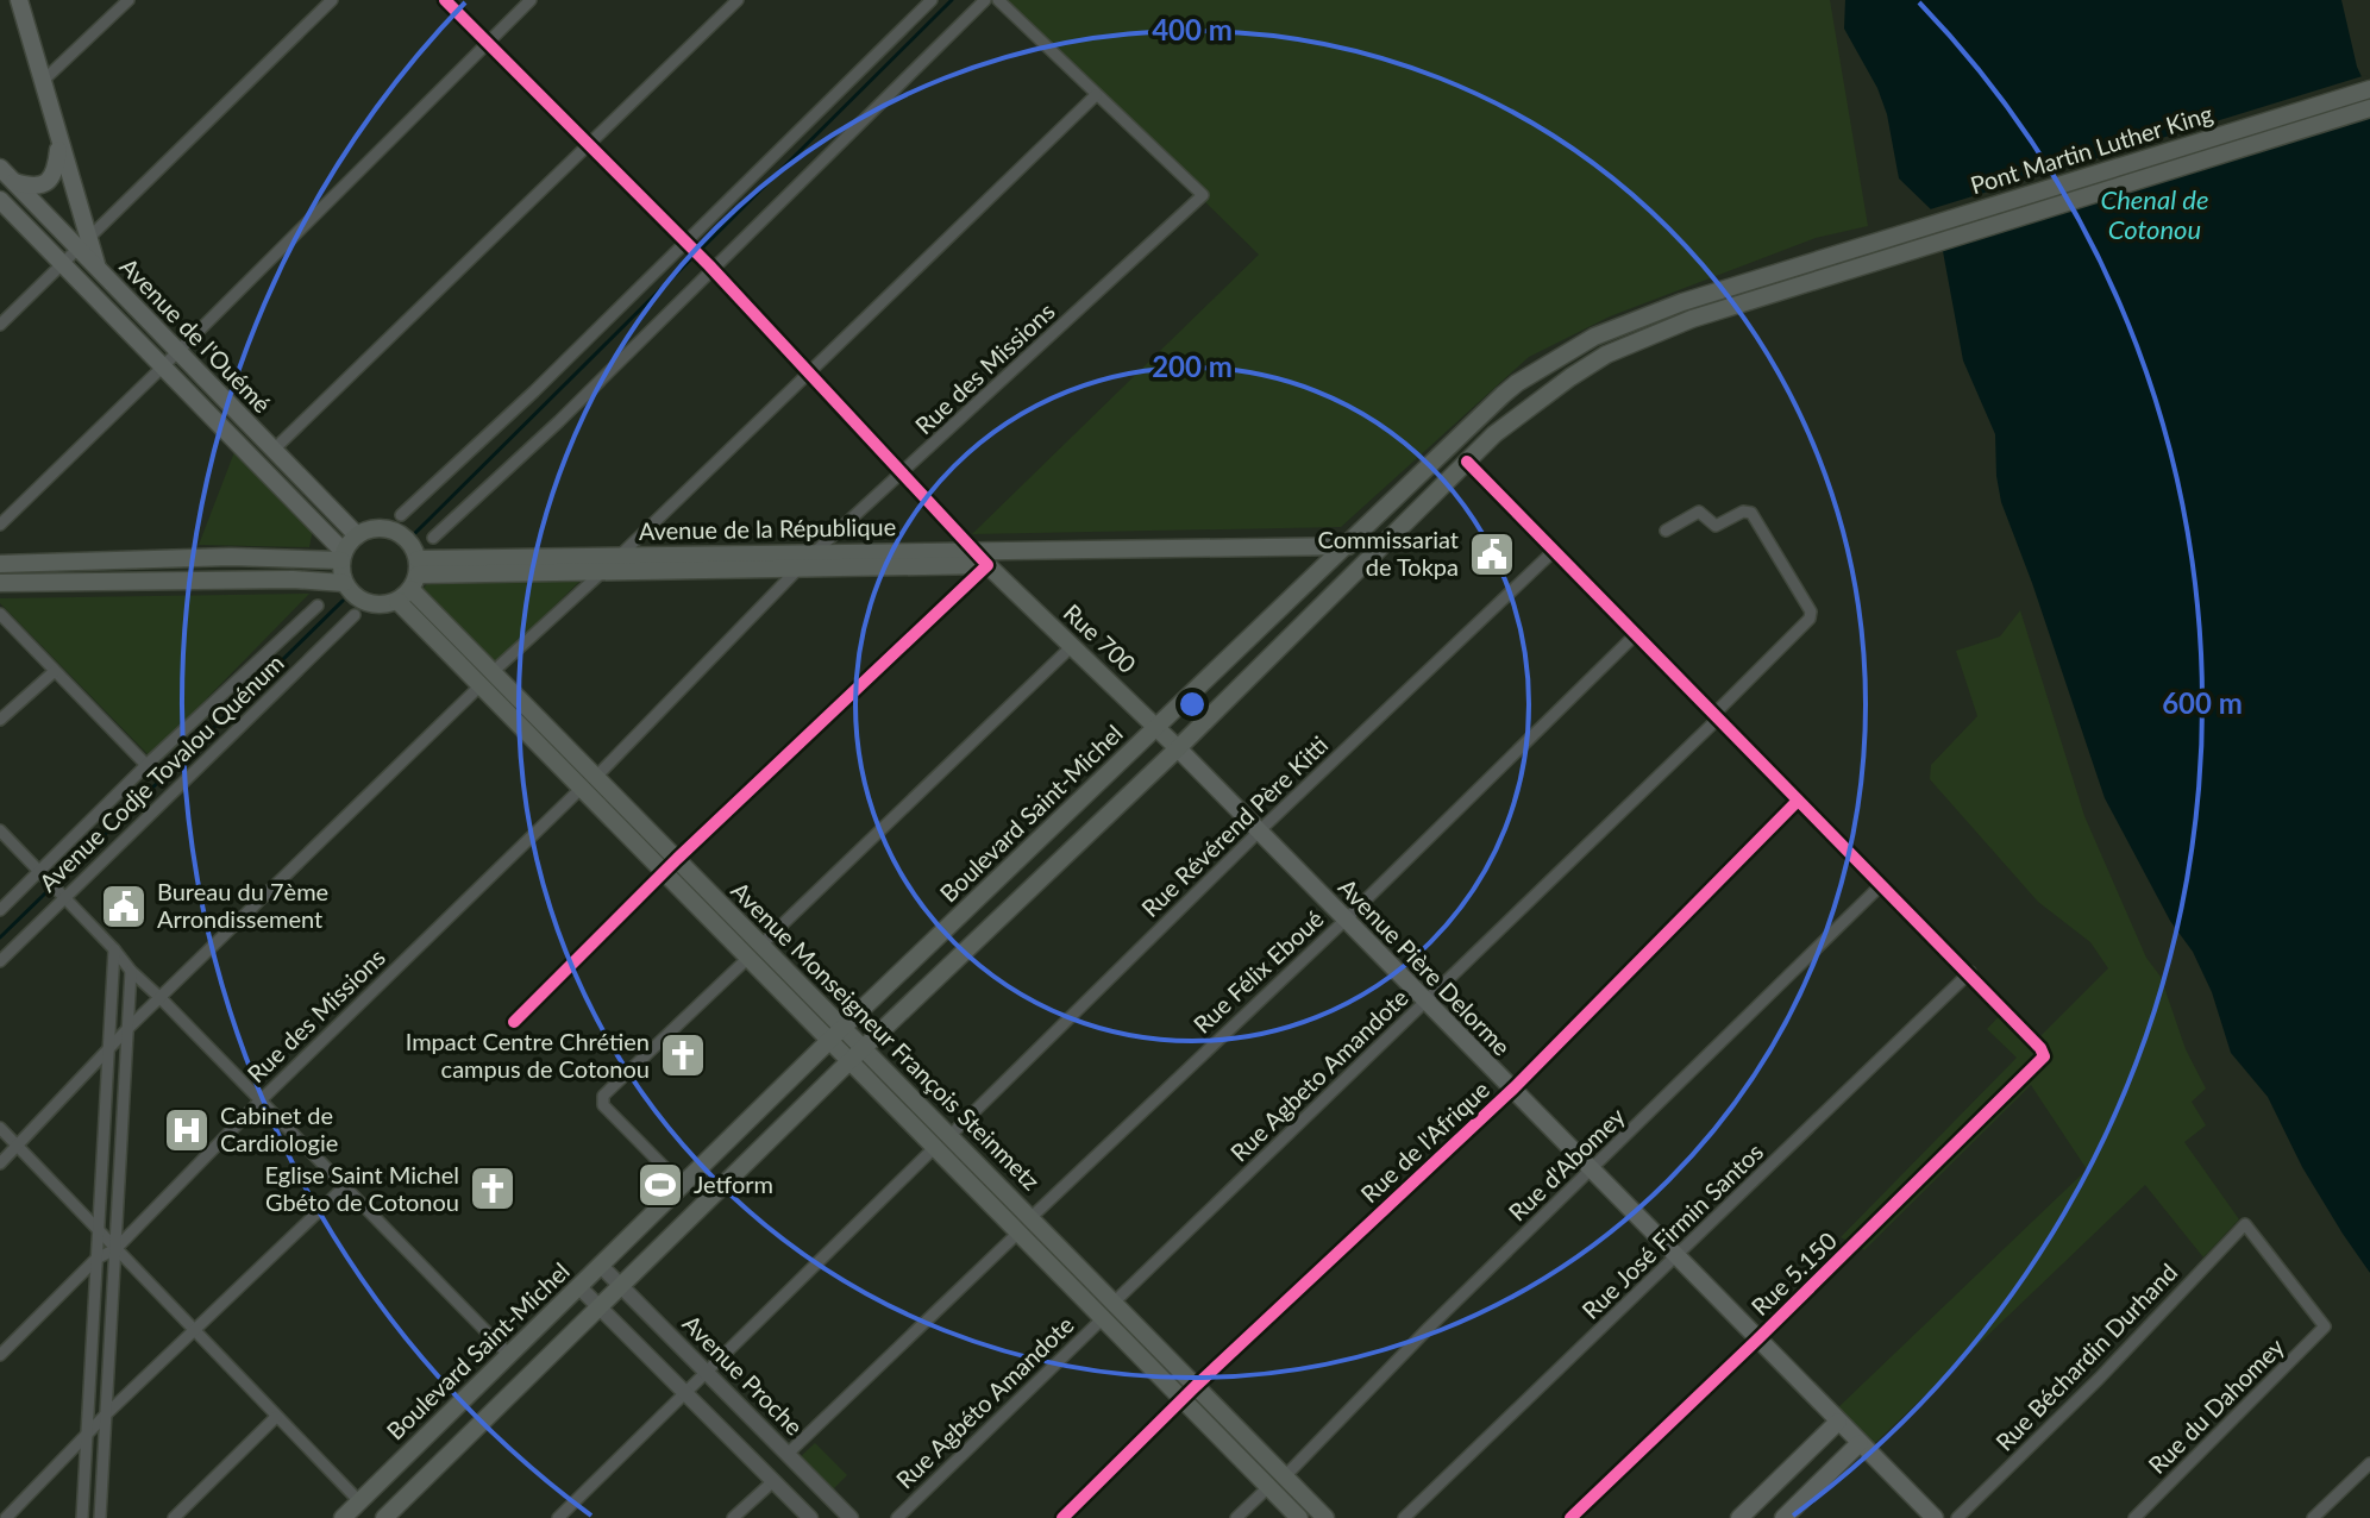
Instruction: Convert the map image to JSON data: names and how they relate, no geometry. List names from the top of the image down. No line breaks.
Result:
{"streets":{"main road":["Pont Martin Luther King","Avenue de l'Ouémé","Avenue de la République","Rue 700","Boulevard Saint-Michel","Avenue Pière Delorme","Avenue Monseigneur François Steinmetz"],"street":["Rue des Missions","Avenue Codje Tovalou Quénum","Rue Révérend Père Kitti","Rue Félix Eboué","Rue Agbeto Amandote","Rue de l'Afrique","Rue d'Abomey","Rue José Firmin Santos","Rue 5.150","Rue Béchardin Durhand","Avenue Proche","Rue Agbéto Amandote","Rue du Dahomey"]},"crossings":[["Pont Martin Luther King","Boulevard Saint-Michel"],["Avenue de l'Ouémé","Avenue de la République"],["Avenue de l'Ouémé","Avenue Monseigneur François Steinmetz"],["Rue des Missions","Avenue de la République"],["Rue des Missions","Avenue Monseigneur François Steinmetz"],["Avenue de la République","Rue 700"],["Avenue de la République","Boulevard Saint-Michel"],["Avenue de la République","Avenue Monseigneur François Steinmetz"],["Rue 700","Boulevard Saint-Michel"],["Rue 700","Avenue Pière Delorme"],["Boulevard Saint-Michel","Avenue Monseigneur François Steinmetz"],["Boulevard Saint-Michel","Avenue Proche"],["Rue Révérend Père Kitti","Avenue Pière Delorme"],["Rue Révérend Père Kitti","Avenue Monseigneur François Steinmetz"],["Avenue Pière Delorme","Rue Félix Eboué"],["Avenue Pière Delorme","Rue Agbeto Amandote"],["Avenue Pière Delorme","Rue de l'Afrique"],["Avenue Pière Delorme","Rue d'Abomey"],["Avenue Pière Delorme","Rue José Firmin Santos"],["Avenue Pière Delorme","Rue 5.150"],["Rue Félix Eboué","Avenue Monseigneur François Steinmetz"],["Avenue Monseigneur François Steinmetz","Rue Agbeto Amandote"],["Avenue Monseigneur François Steinmetz","Rue de l'Afrique"],["Avenue Monseigneur François Steinmetz","Rue d'Abomey"],["Avenue Monseigneur François Steinmetz","Rue Agbéto Amandote"],["Rue José Firmin Santos","Rue 5.150"],["Rue Béchardin Durhand","Rue du Dahomey"]],"water":["Chenal de Cotonou"],"places":{"public building":["Commissariat de Tokpa","Bureau du 7ème Arrondissement"],"church":["Impact Centre Chrétien campus de Cotonou","Eglise Saint Michel Gbéto de Cotonou"],"hospital":["Cabinet de Cardiologie"],"sports":["Jetform"]},"rings":["400 m","200 m","600 m"]}
